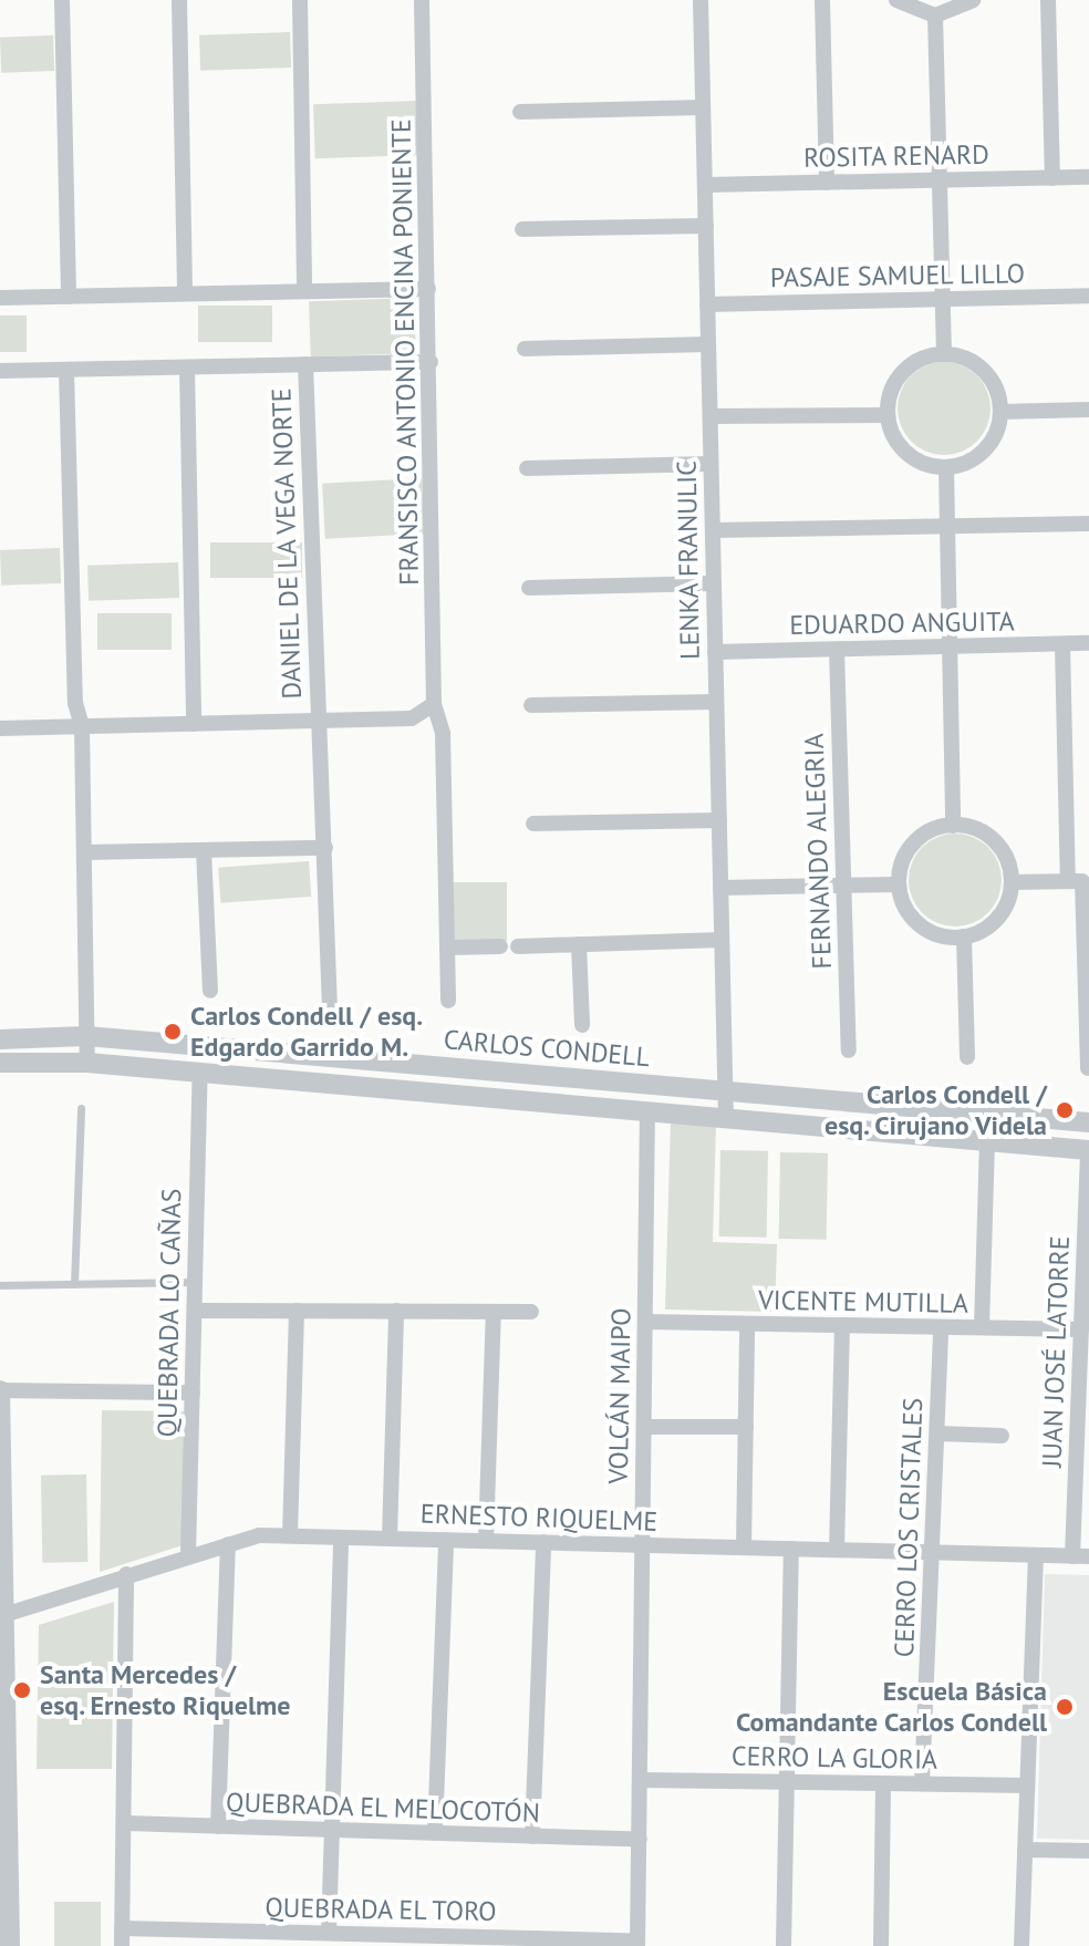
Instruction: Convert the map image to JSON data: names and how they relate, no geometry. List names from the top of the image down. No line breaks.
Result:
{"streets":{"street":["ROSITA RENARD","PASAJE SAMUEL LILLO","FRANSISCO ANTONIO ENCINA PONIENTE","DANIEL DE LA VEGA NORTE","LENKA FRANULIC","EDUARDO ANGUITA","FERNANDO ALEGRIA","CARLOS CONDELL","VICENTE MUTILLA","QUEBRADA LO CAÑAS","JUAN JOSÉ LATORRE","VOLCÁN MAIPO","ERNESTO RIQUELME","CERRO LOS CRISTALES","CERRO LA GLORIA","QUEBRADA EL MELOCOTÓN","QUEBRADA EL TORO"]},"crossings":[["ROSITA RENARD","LENKA FRANULIC"],["PASAJE SAMUEL LILLO","LENKA FRANULIC"],["LENKA FRANULIC","EDUARDO ANGUITA"],["LENKA FRANULIC","CARLOS CONDELL"],["EDUARDO ANGUITA","FERNANDO ALEGRIA"],["CARLOS CONDELL","QUEBRADA LO CAÑAS"],["CARLOS CONDELL","JUAN JOSÉ LATORRE"],["CARLOS CONDELL","VOLCÁN MAIPO"],["VICENTE MUTILLA","JUAN JOSÉ LATORRE"],["VICENTE MUTILLA","VOLCÁN MAIPO"],["VICENTE MUTILLA","CERRO LOS CRISTALES"],["QUEBRADA LO CAÑAS","ERNESTO RIQUELME"],["JUAN JOSÉ LATORRE","ERNESTO RIQUELME"],["VOLCÁN MAIPO","ERNESTO RIQUELME"],["VOLCÁN MAIPO","CERRO LA GLORIA"],["VOLCÁN MAIPO","QUEBRADA EL MELOCOTÓN"],["VOLCÁN MAIPO","QUEBRADA EL TORO"],["ERNESTO RIQUELME","CERRO LOS CRISTALES"],["CERRO LOS CRISTALES","CERRO LA GLORIA"]],"places":["Carlos Condell / esq. Edgardo Garrido M.","Carlos Condell / esq. Cirujano Videla","Santa Mercedes / esq. Ernesto Riquelme","Escuela Básica Comandante Carlos Condell"]}
